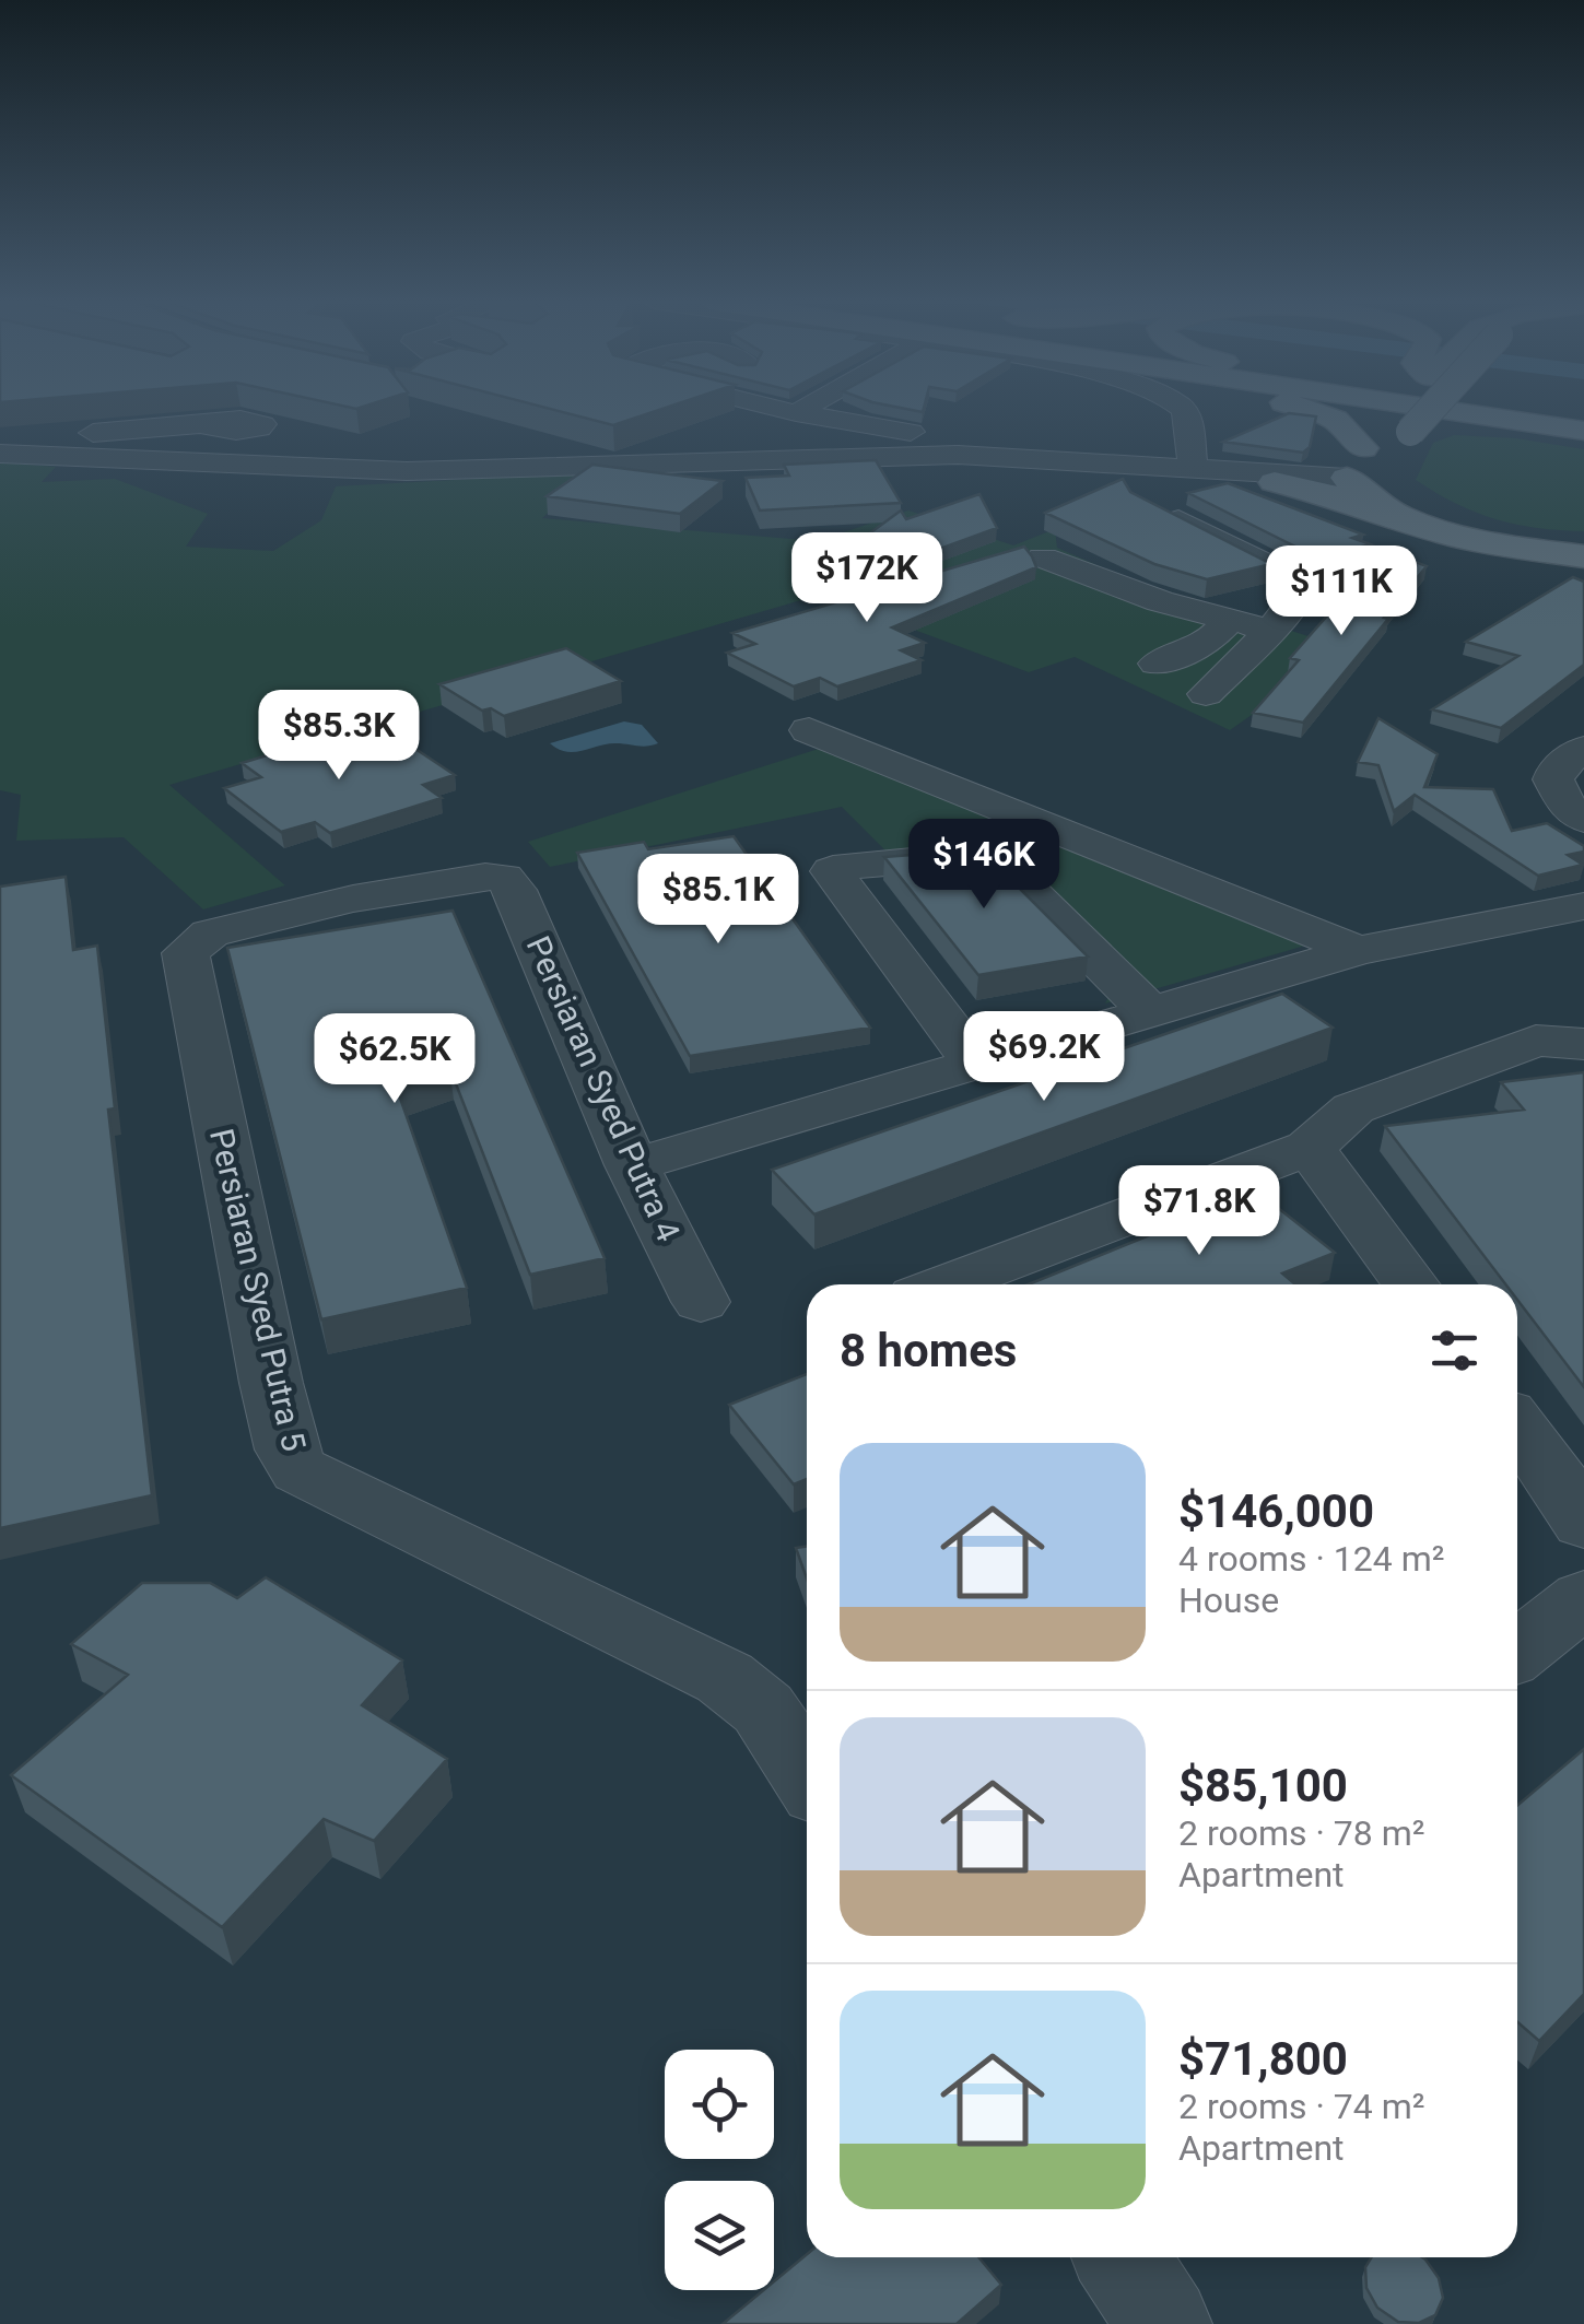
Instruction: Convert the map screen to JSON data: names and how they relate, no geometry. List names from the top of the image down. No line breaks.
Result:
{"streets":{"street":["Persiaran Syed Putra 4","Persiaran Syed Putra 5"]},"crossings":[["Persiaran Syed Putra 4","Persiaran Syed Putra 5"]],"page":{"price":["$172K","$111K","$85.3K","$146K","$85.1K","$69.2K","$62.5K","$71.8K"],"heading":"8 homes","list":[{"name":"$146,000","note":"4 rooms · 124 m² · House"},{"name":"$85,100","note":"2 rooms · 78 m² · Apartment"},{"name":"$71,800","note":"2 rooms · 74 m² · Apartment"}]}}
